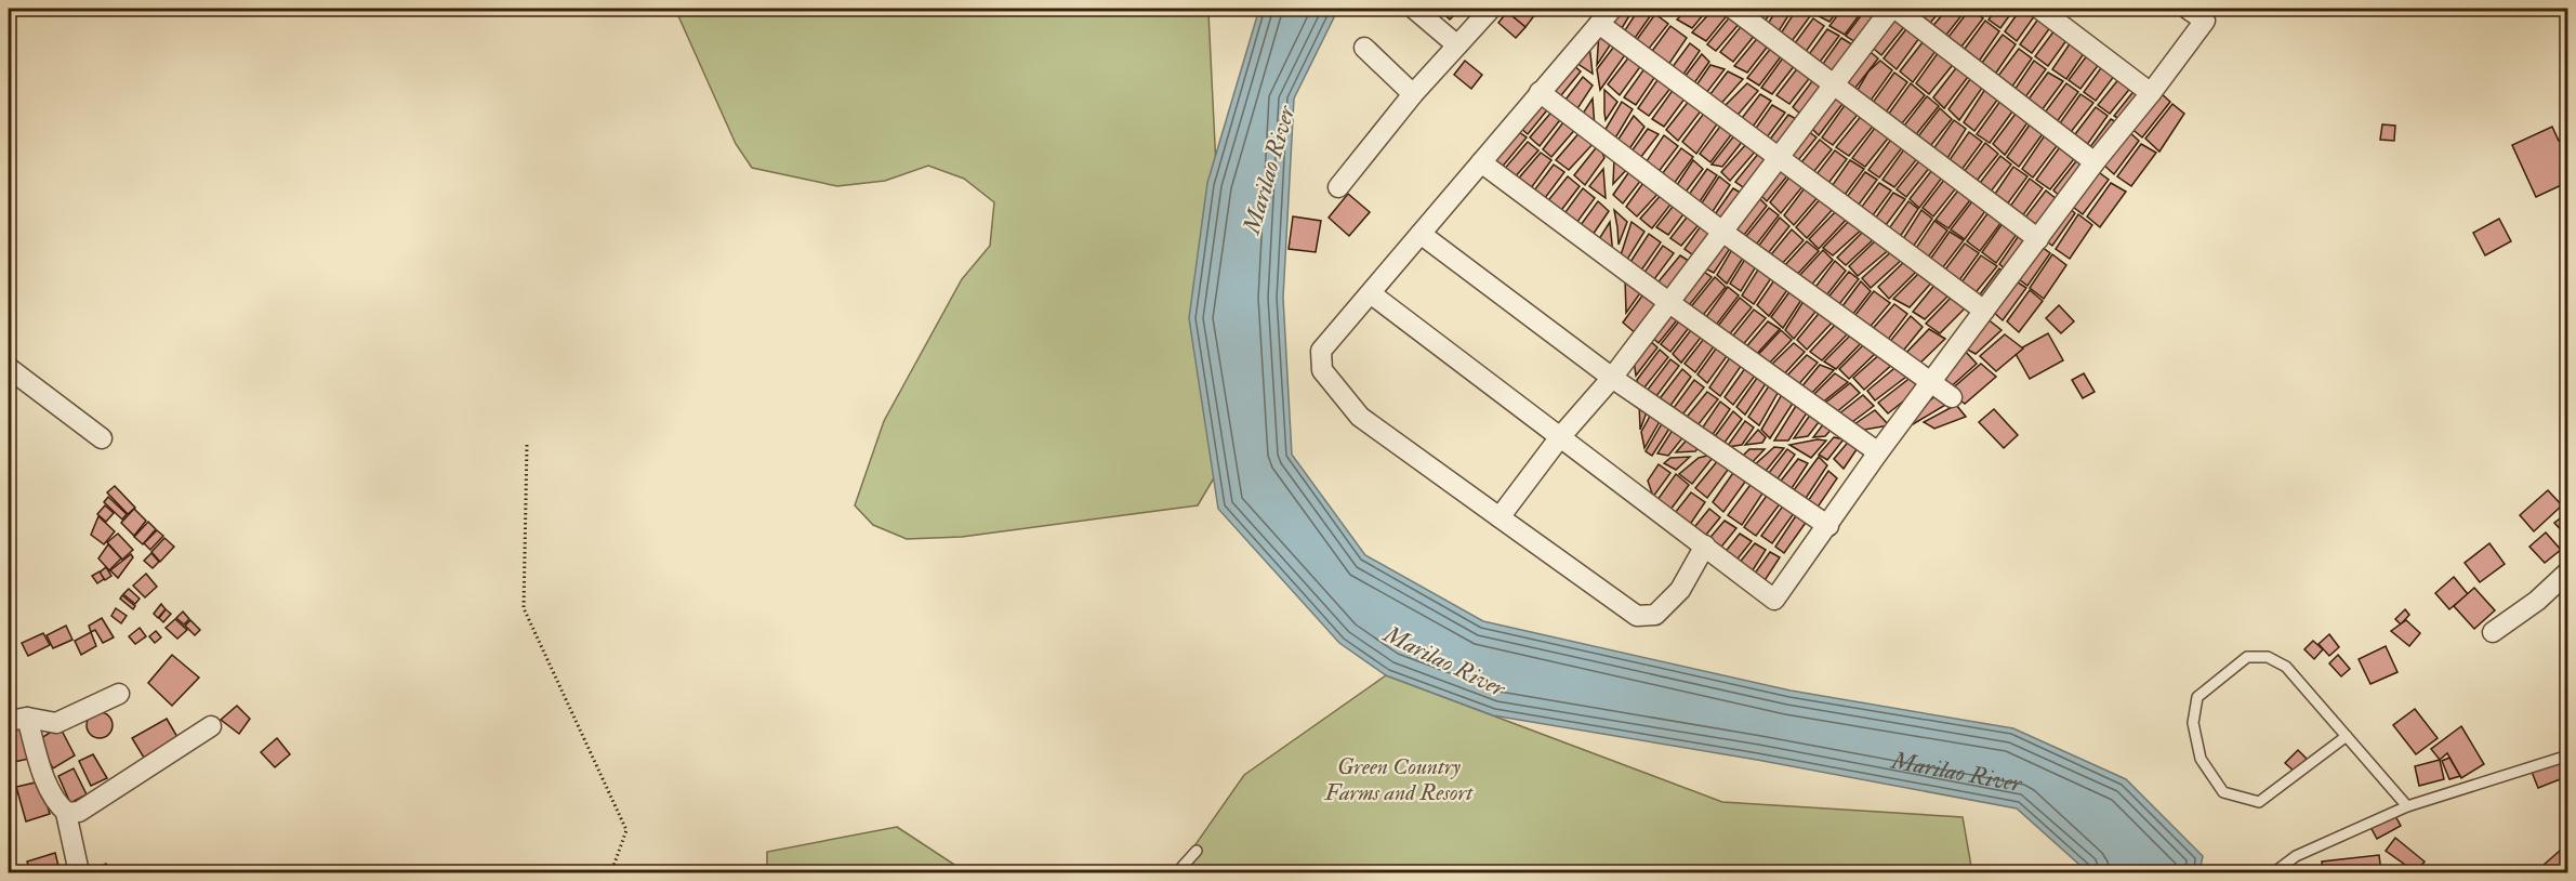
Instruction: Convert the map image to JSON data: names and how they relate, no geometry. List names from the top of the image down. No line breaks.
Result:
{"water":["Marilao River"],"parks":["Green Country Farms and Resort"]}
